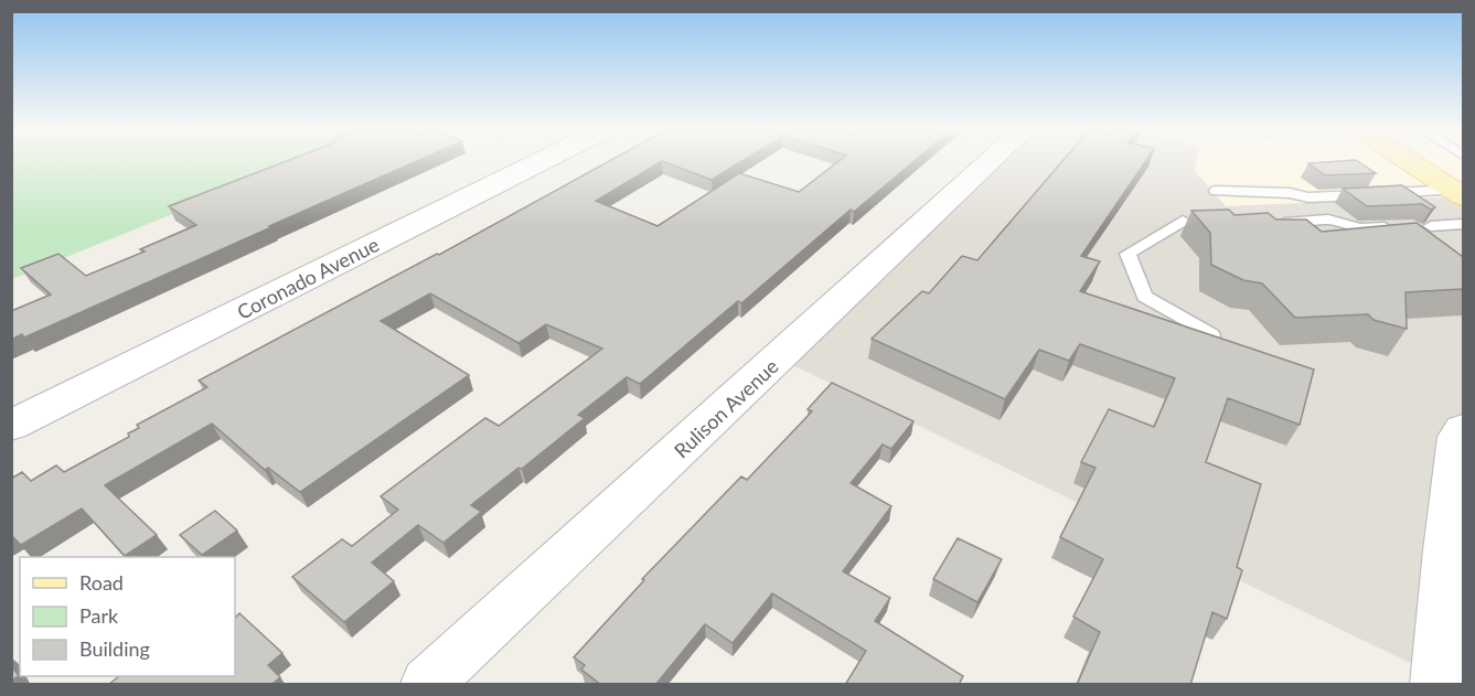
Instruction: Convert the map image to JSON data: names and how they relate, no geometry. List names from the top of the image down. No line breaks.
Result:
{"streets":{"street":["Coronado Avenue","Rulison Avenue"]},"legend":["Road","Park","Building"]}
